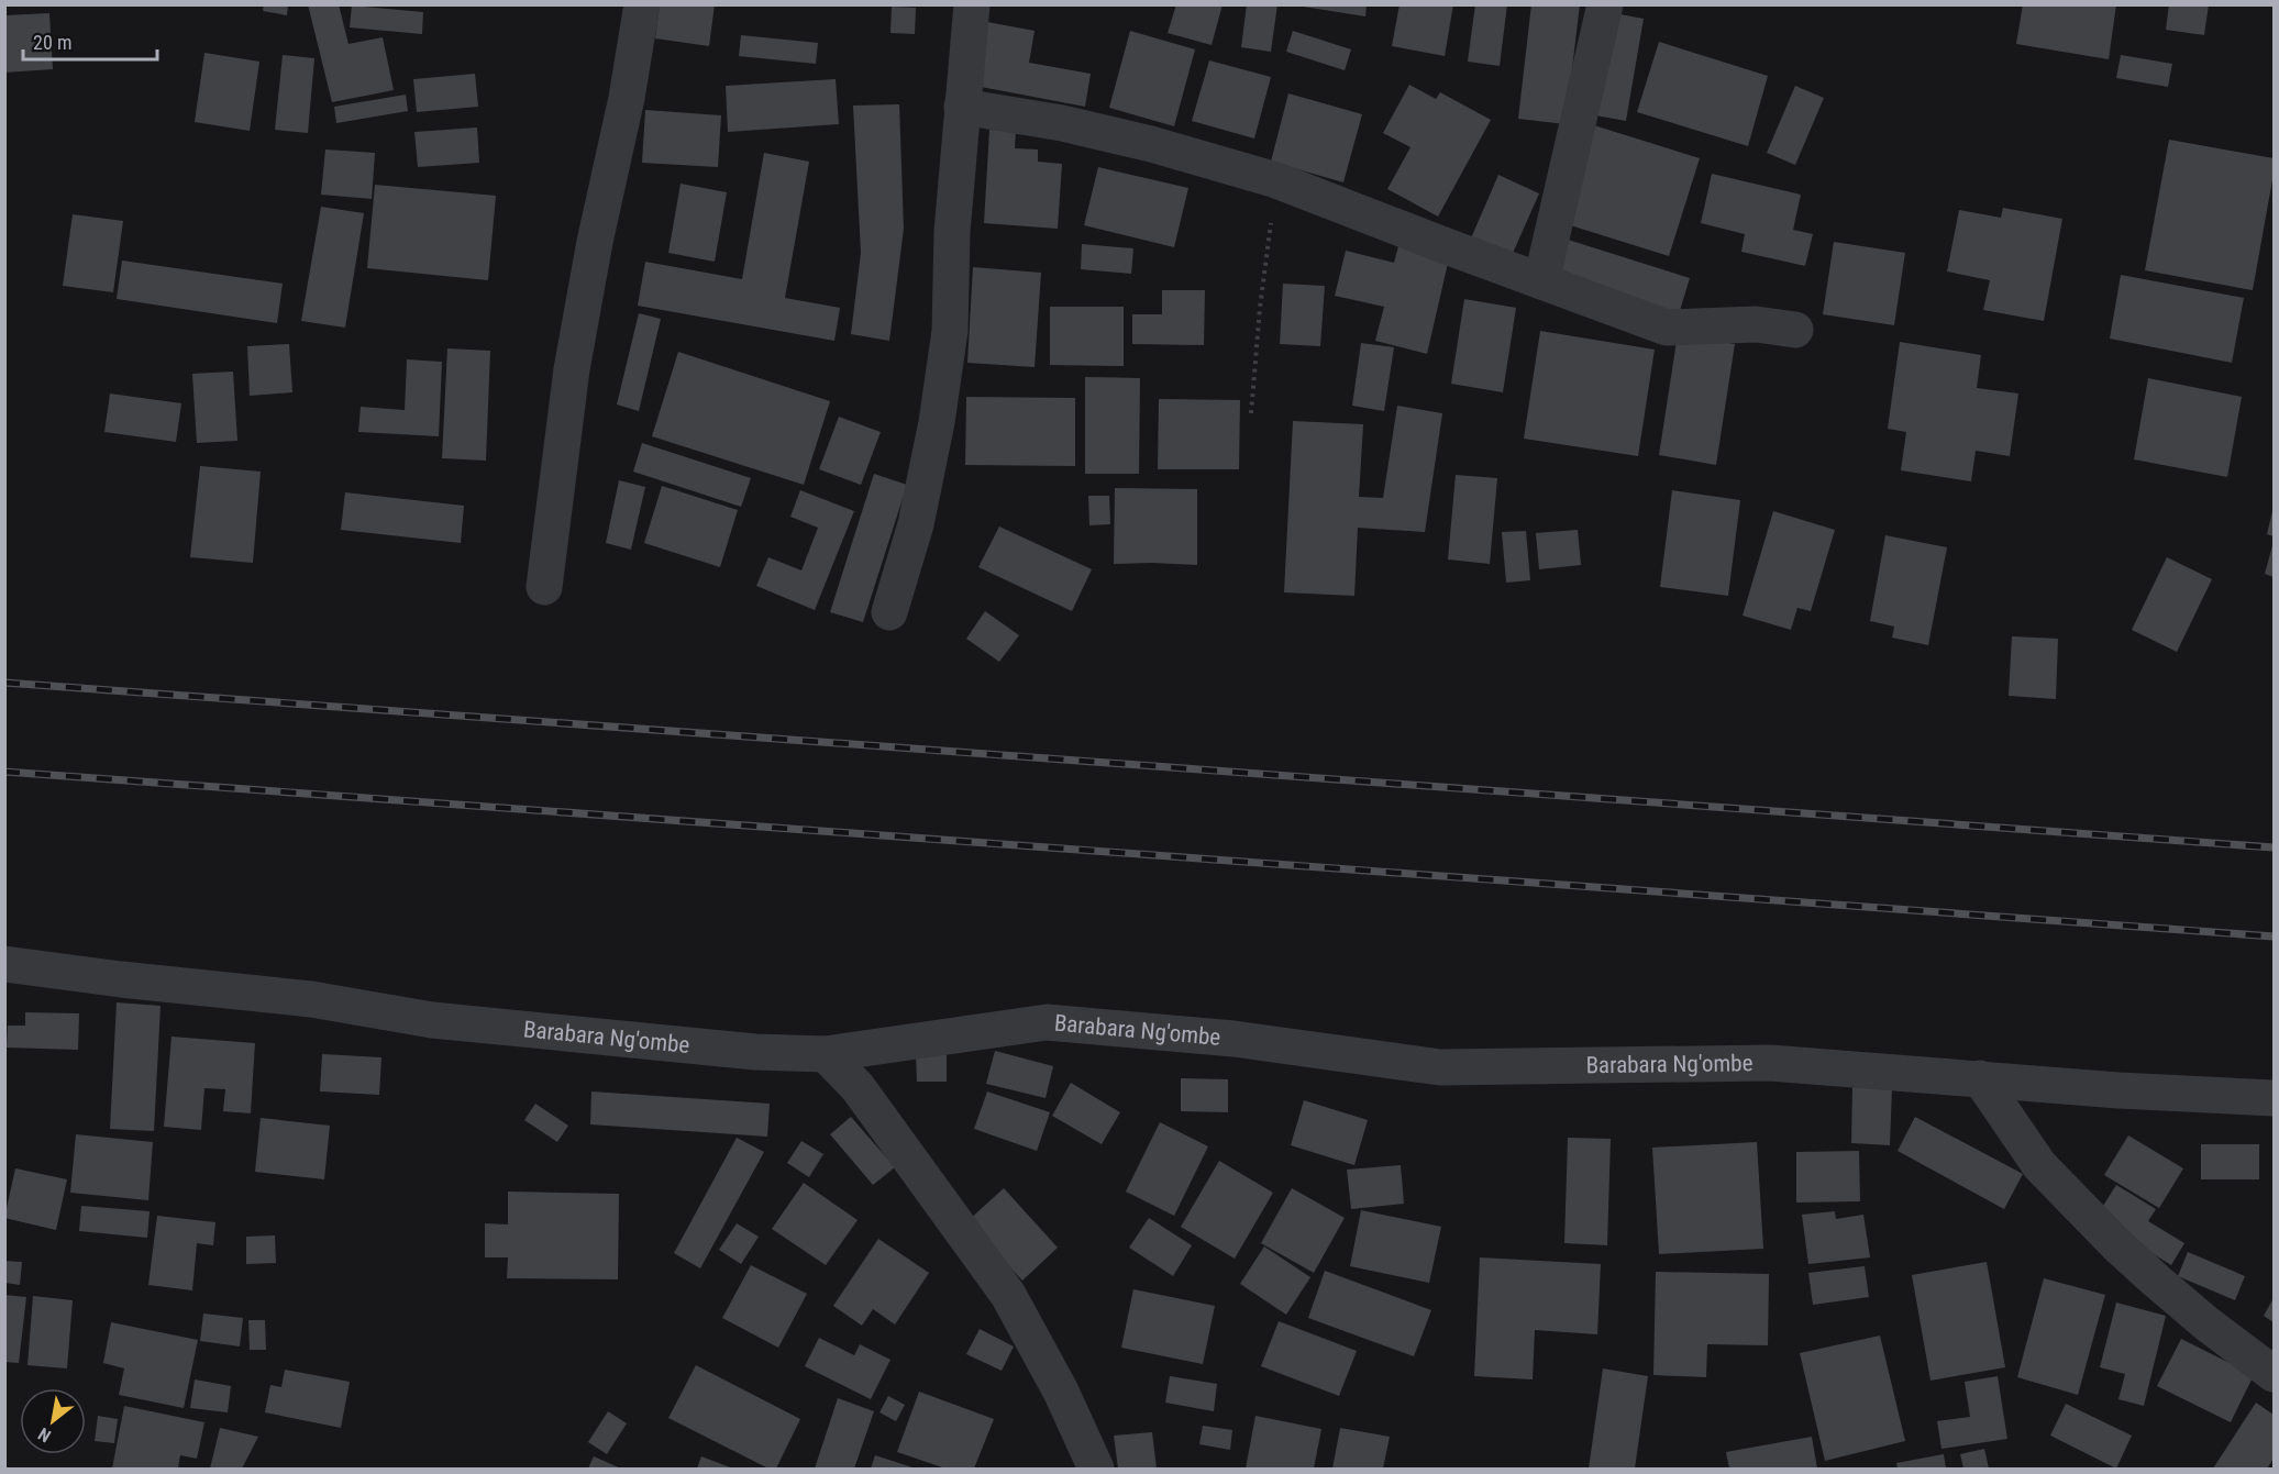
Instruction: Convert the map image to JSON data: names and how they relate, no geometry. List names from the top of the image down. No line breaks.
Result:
{"streets":{"street":["Barabara Ng'ombe"]},"scale_bar":"20 m","north":"bottom left"}
